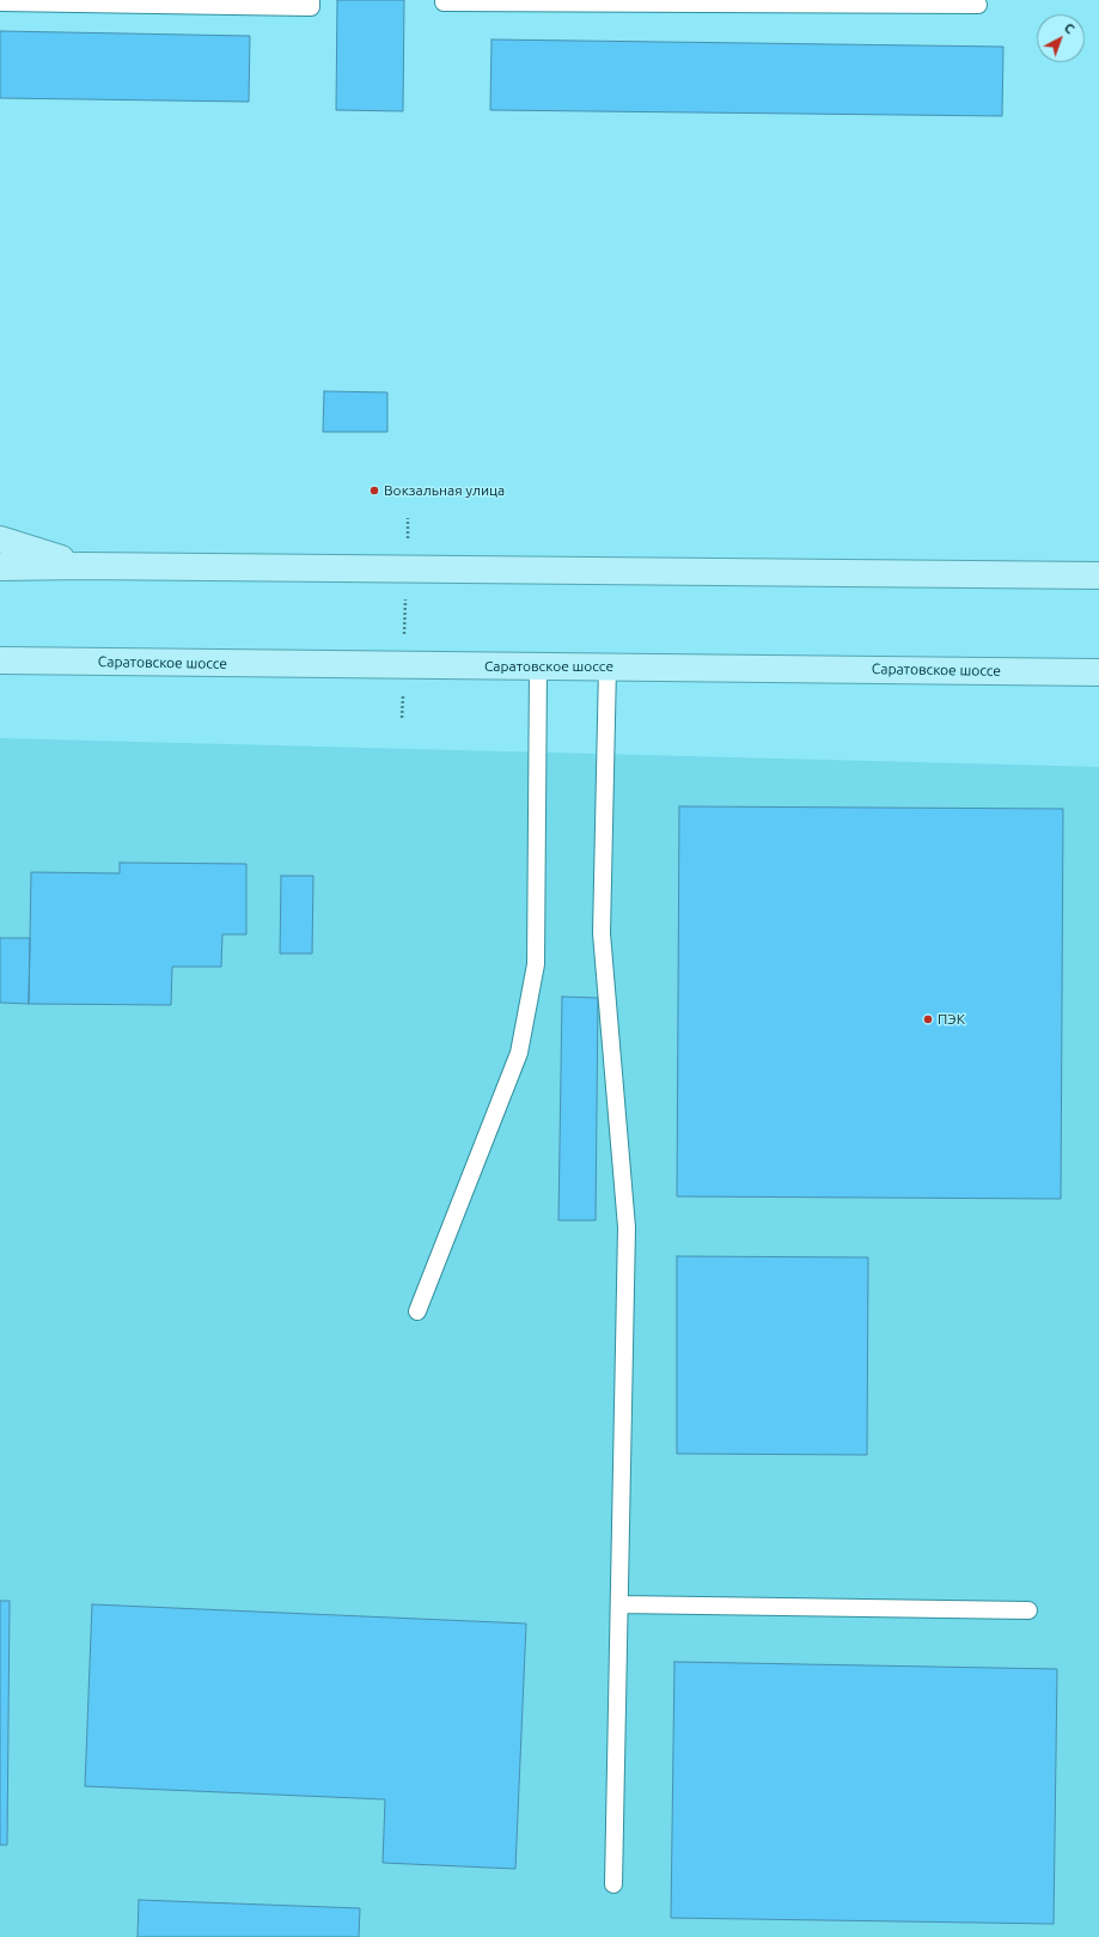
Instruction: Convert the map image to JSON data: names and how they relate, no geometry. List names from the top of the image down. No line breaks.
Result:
{"streets":{"main road":["Саратовское шоссе"]},"places":["Вокзальная улица","ПЭК"],"north":"top right"}
